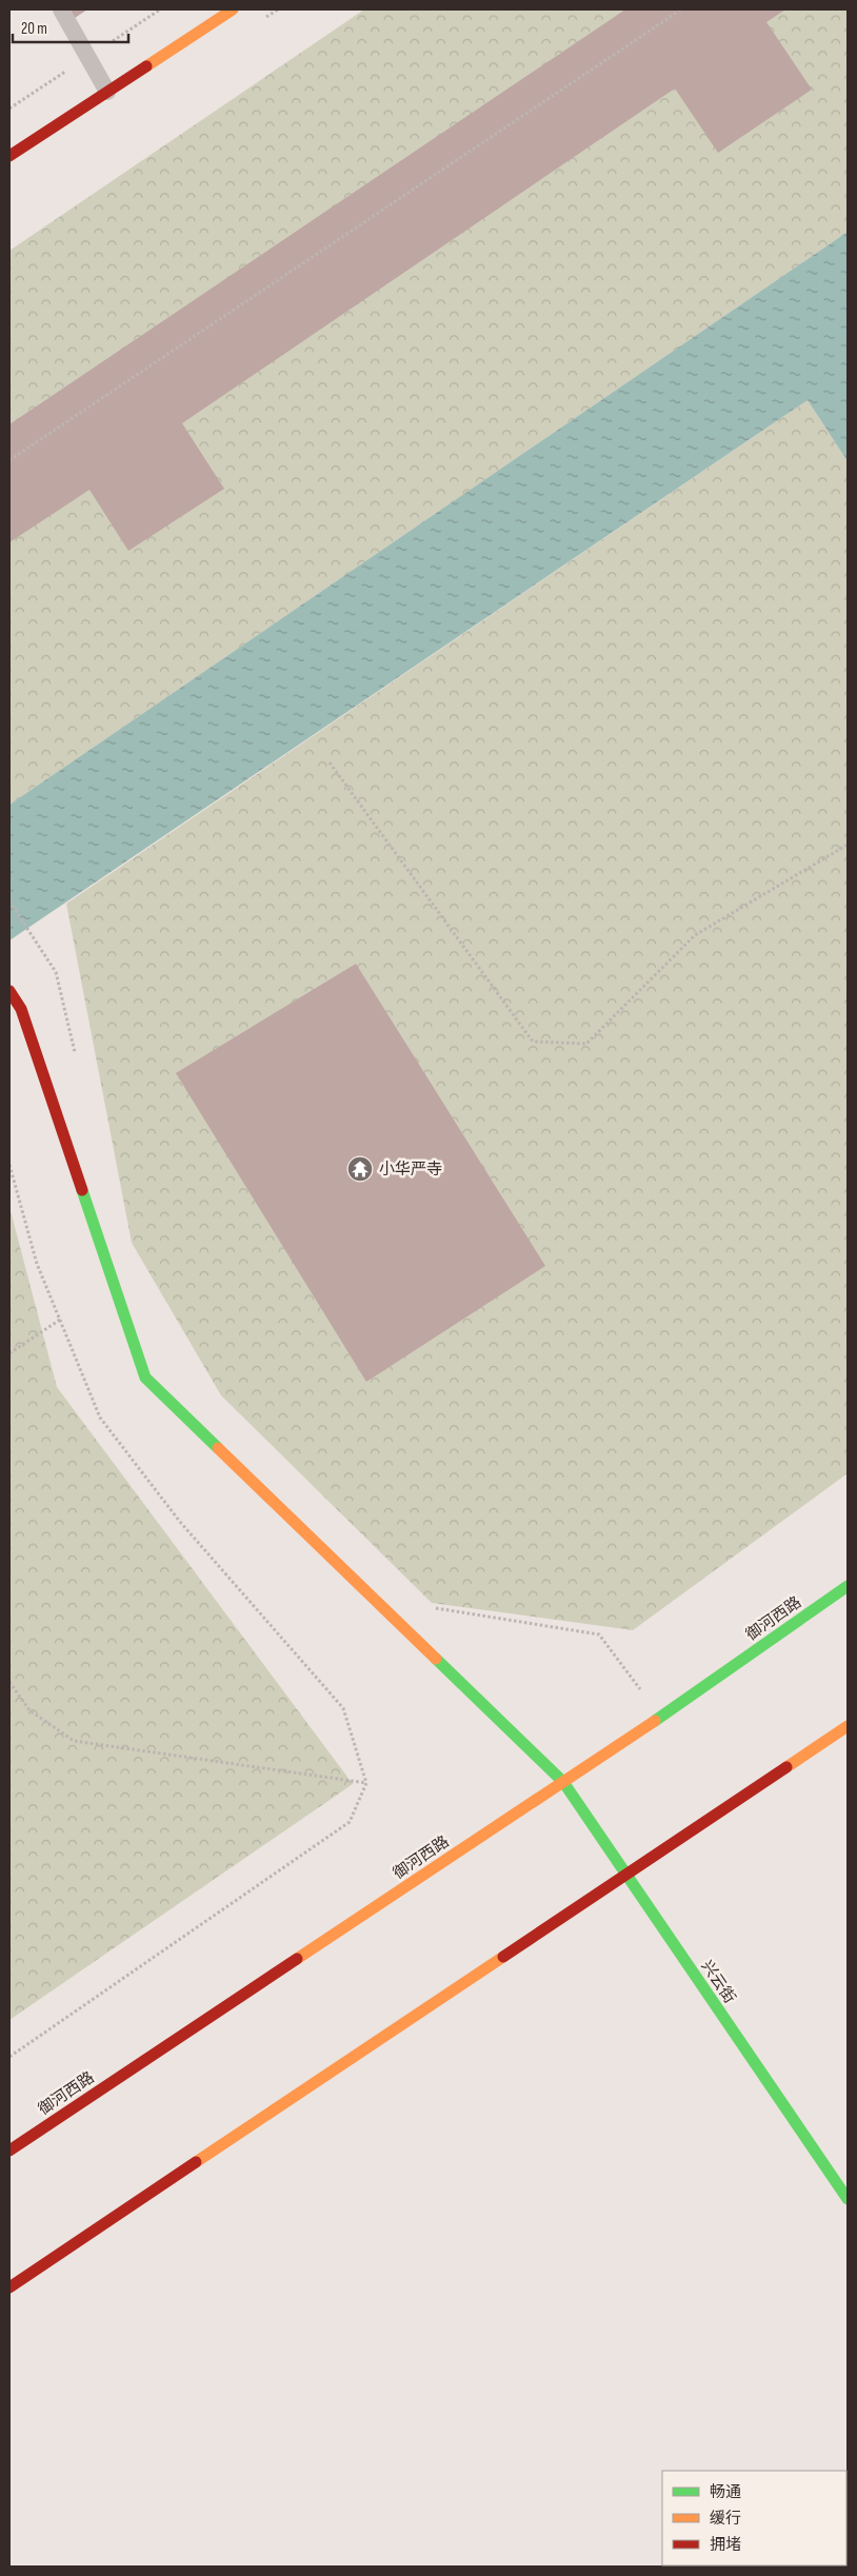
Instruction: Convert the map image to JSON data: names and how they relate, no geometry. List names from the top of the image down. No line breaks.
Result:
{"streets":{"main road":["御河西路","兴云街"]},"crossings":[["御河西路","兴云街"]],"places":{"temple":["小华严寺"]},"legend":["畅通","缓行","拥堵"],"scale_bar":"20 m"}
